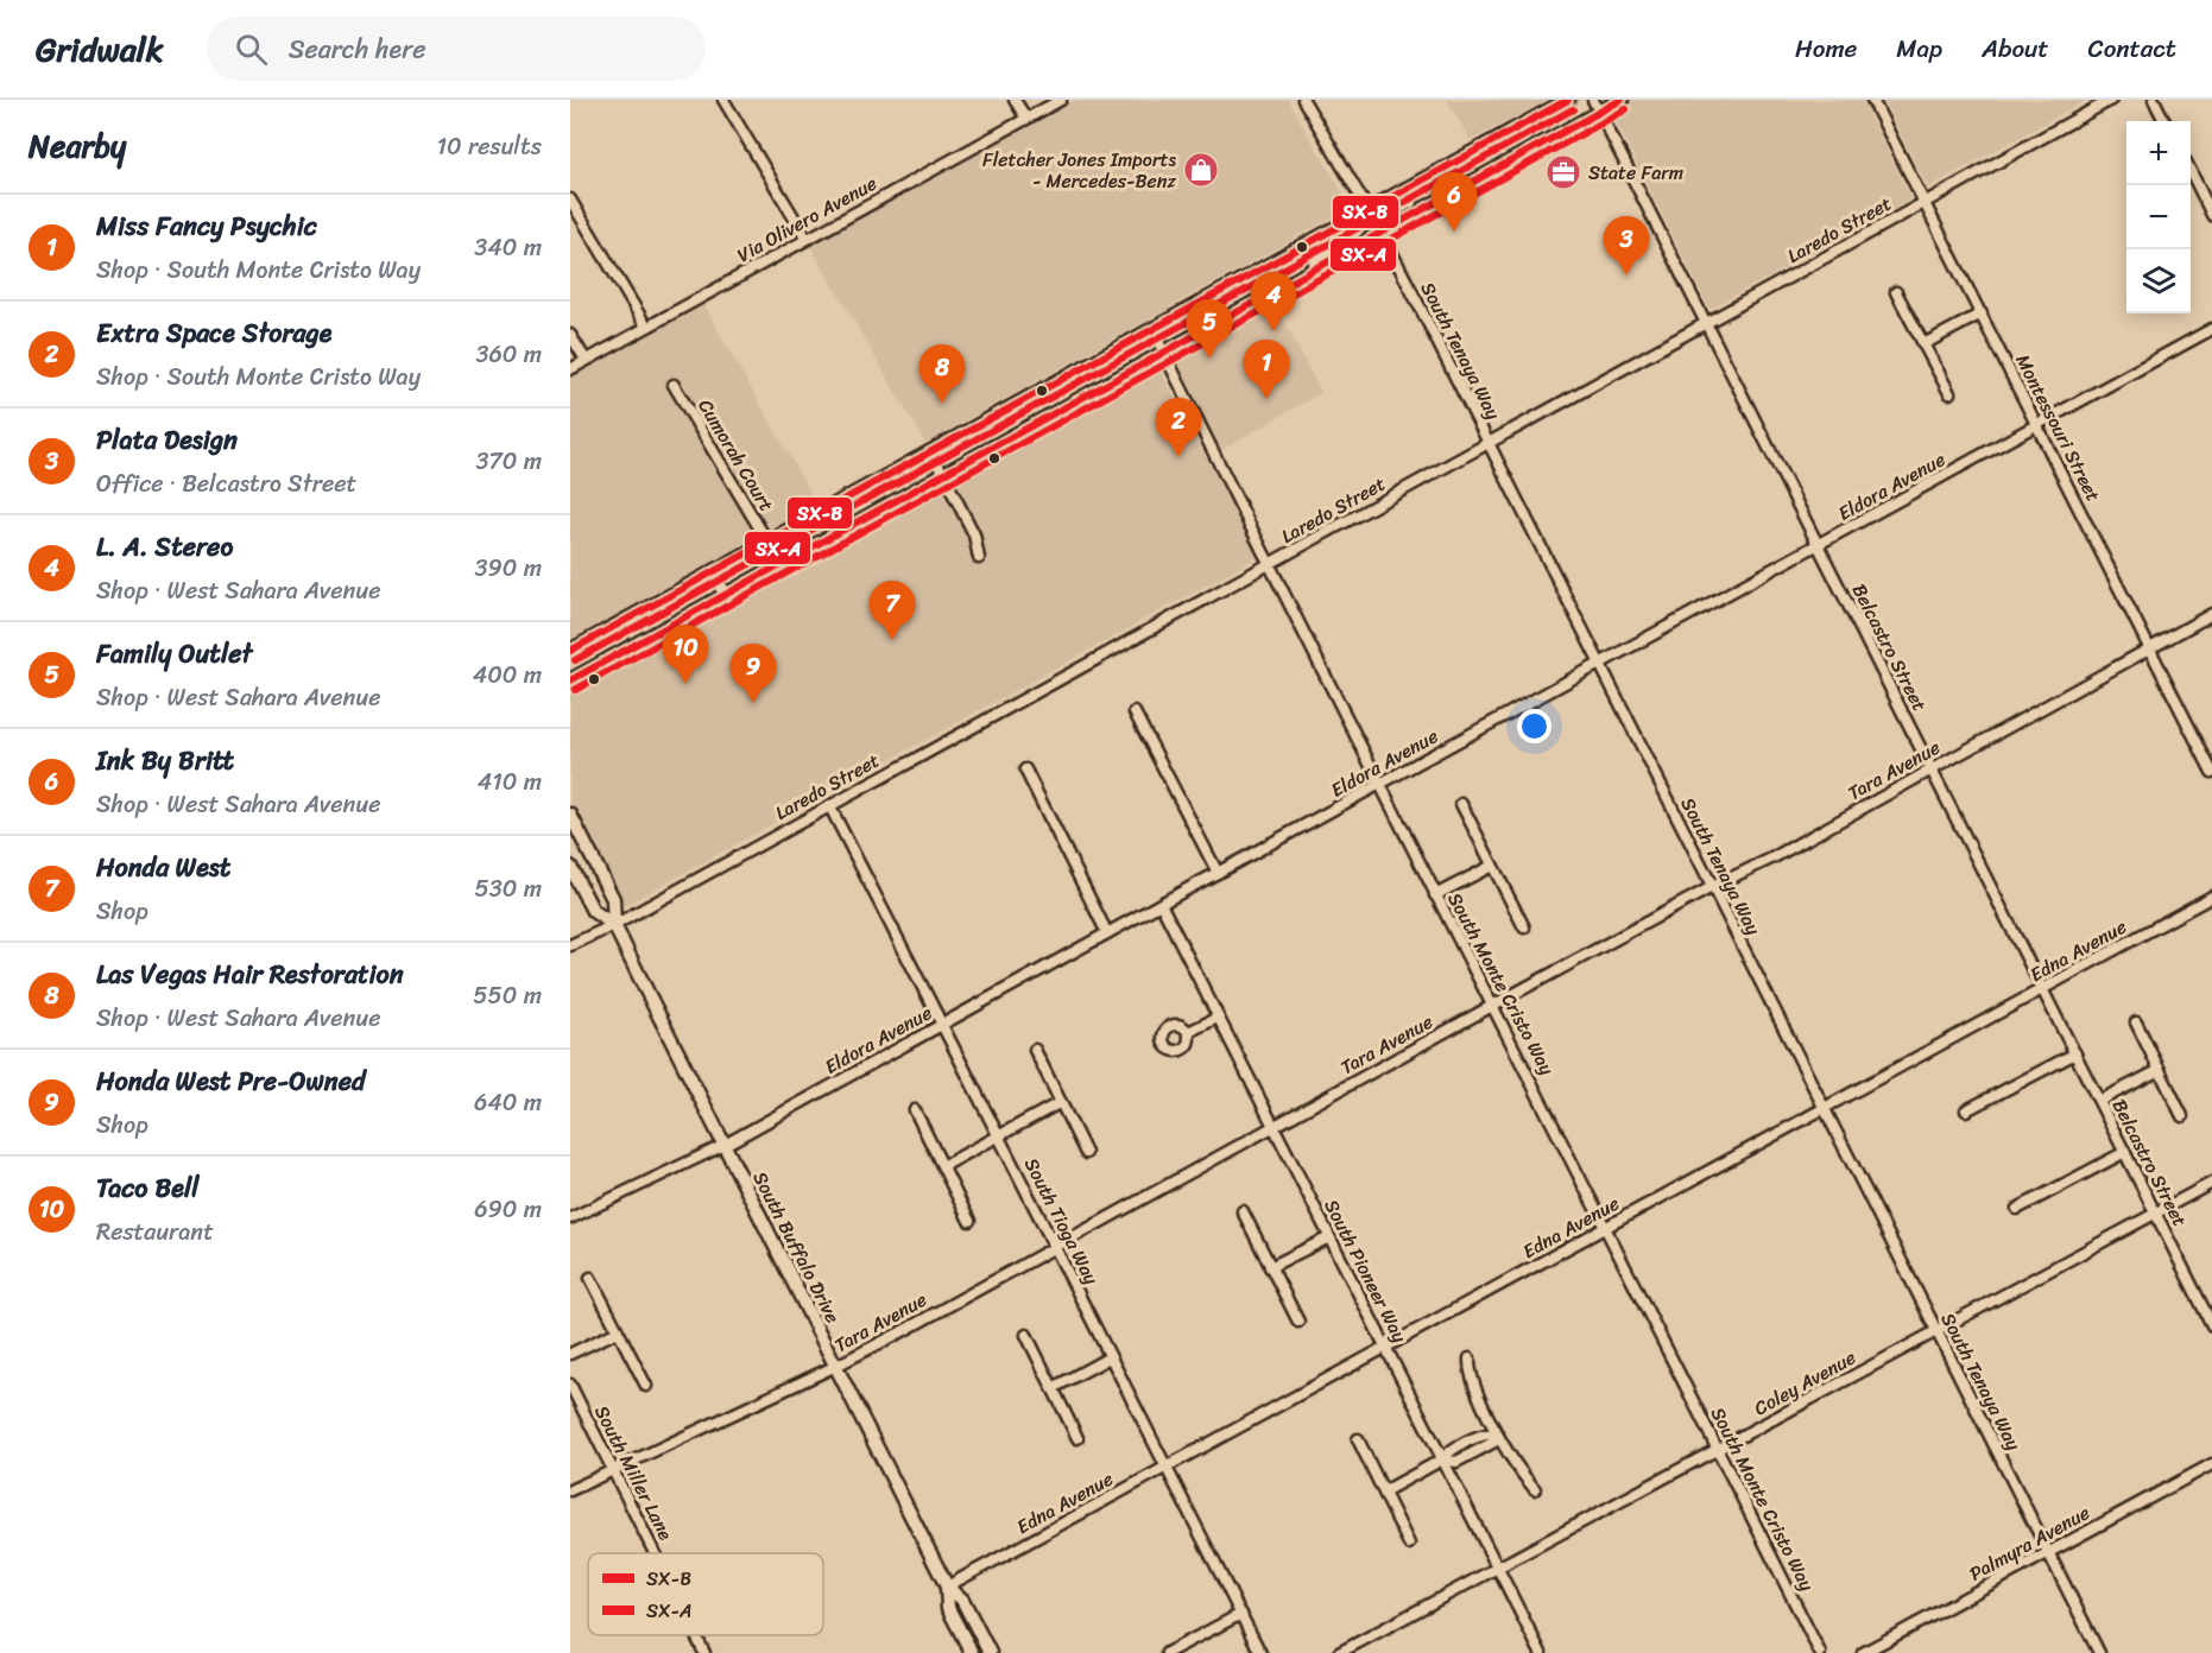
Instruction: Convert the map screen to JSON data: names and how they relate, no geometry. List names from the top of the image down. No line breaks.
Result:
{"streets":{"main road":["South Buffalo Drive"],"street":["Via Olivero Avenue","Laredo Street","South Tenaya Way","Montessouri Street","Cumorah Court","Eldora Avenue","Belcastro Street","Tara Avenue","Edna Avenue","South Monte Cristo Way","South Tioga Way","South Pioneer Way","Coley Avenue","South Miller Lane","Palmyra Avenue"]},"crossings":[["Laredo Street","South Tenaya Way"],["Laredo Street","Montessouri Street"],["Laredo Street","Belcastro Street"],["Laredo Street","South Monte Cristo Way"],["Laredo Street","South Tioga Way"],["Laredo Street","South Buffalo Drive"],["South Tenaya Way","Eldora Avenue"],["South Tenaya Way","Tara Avenue"],["South Tenaya Way","Edna Avenue"],["South Tenaya Way","Coley Avenue"],["South Tenaya Way","Palmyra Avenue"],["Montessouri Street","Eldora Avenue"],["Montessouri Street","Tara Avenue"],["Eldora Avenue","Belcastro Street"],["Eldora Avenue","South Monte Cristo Way"],["Eldora Avenue","South Tioga Way"],["Eldora Avenue","South Buffalo Drive"],["Eldora Avenue","South Pioneer Way"],["Belcastro Street","Tara Avenue"],["Belcastro Street","Edna Avenue"],["Belcastro Street","Coley Avenue"],["Tara Avenue","South Monte Cristo Way"],["Tara Avenue","South Tioga Way"],["Tara Avenue","South Buffalo Drive"],["Tara Avenue","South Pioneer Way"],["Tara Avenue","South Miller Lane"],["Edna Avenue","South Monte Cristo Way"],["Edna Avenue","South Tioga Way"],["Edna Avenue","South Buffalo Drive"],["Edna Avenue","South Pioneer Way"],["South Monte Cristo Way","Coley Avenue"],["South Pioneer Way","Coley Avenue"]],"places":{"shop":["Fletcher Jones Imports - Mercedes-Benz"],"office":["State Farm"]},"lines":["transit line SX-B","transit line SX-A"],"legend":["SX-B","SX-A"],"page":{"header":"Gridwalk","search":"Search here","nav":["Home","Map","About","Contact"],"heading":["Nearby","10 results"],"map_buttons":["+","−"],"pins":["6","3","4","5","1","8","2","7","10","9"],"list":[{"mark":"1","name":"Miss Fancy Psychic","note":"Shop · South Monte Cristo Way","value":"340 m"},{"mark":"2","name":"Extra Space Storage","note":"Shop · South Monte Cristo Way","value":"360 m"},{"mark":"3","name":"Plata Design","note":"Office · Belcastro Street","value":"370 m"},{"mark":"4","name":"L. A. Stereo","note":"Shop · West Sahara Avenue","value":"390 m"},{"mark":"5","name":"Family Outlet","note":"Shop · West Sahara Avenue","value":"400 m"},{"mark":"6","name":"Ink By Britt","note":"Shop · West Sahara Avenue","value":"410 m"},{"mark":"7","name":"Honda West","note":"Shop","value":"530 m"},{"mark":"8","name":"Las Vegas Hair Restoration","note":"Shop · West Sahara Avenue","value":"550 m"},{"mark":"9","name":"Honda West Pre-Owned","note":"Shop","value":"640 m"},{"mark":"10","name":"Taco Bell","note":"Restaurant","value":"690 m"}]}}
